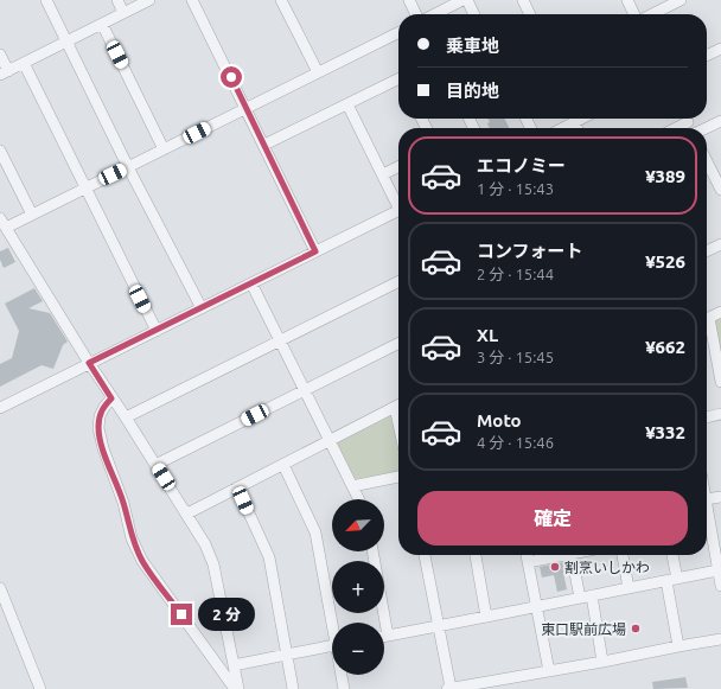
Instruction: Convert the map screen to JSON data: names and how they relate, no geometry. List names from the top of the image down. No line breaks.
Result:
{"places":["割烹いしかわ","東口駅前広場"],"north":"bottom left","page":{"banner":["乗車地","目的地"],"list":[{"name":"エコノミー","note":"1 分 · 15:43","value":"¥389"},{"name":"コンフォート","note":"2 分 · 15:44","value":"¥526"},{"name":"XL","note":"3 分 · 15:45","value":"¥662"},{"name":"Moto","note":"4 分 · 15:46","value":"¥332"}],"buttons":"確定","map_buttons":["+","−"],"bubble":"2 分"}}
